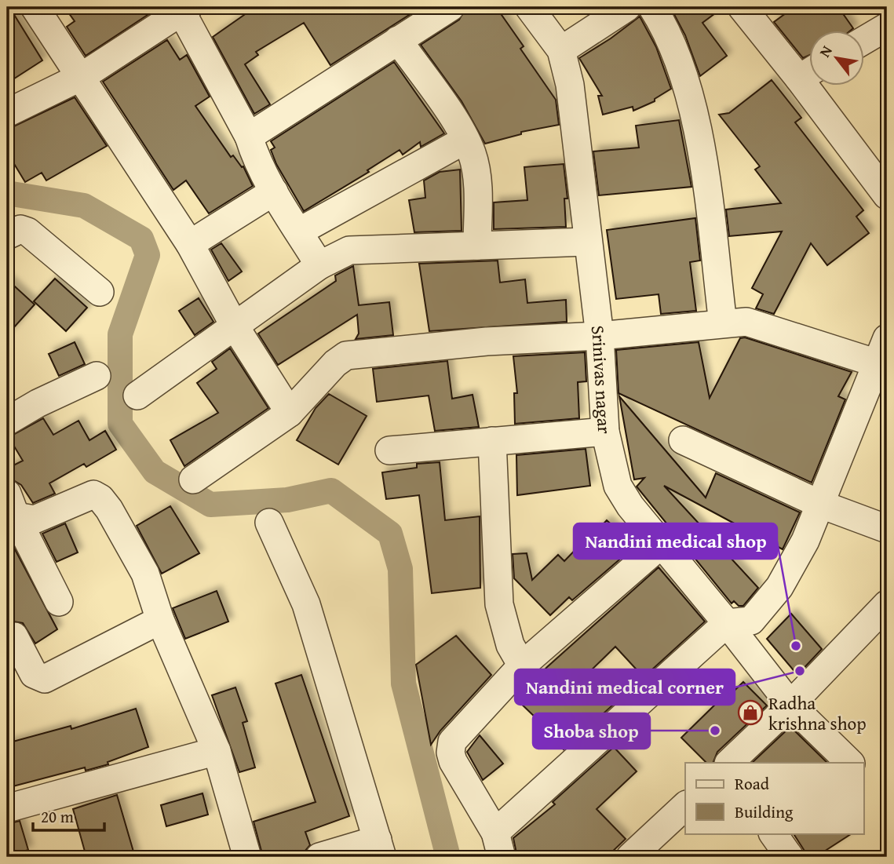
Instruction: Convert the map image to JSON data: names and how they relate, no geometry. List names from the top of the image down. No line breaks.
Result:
{"streets":{"street":["Srinivas nagar"]},"places":{"other":["Nandini medical shop","Nandini medical corner","Shoba shop"],"shop":["Radha krishna shop"]},"legend":["Road","Building"],"scale_bar":"20 m","north":"top left"}
